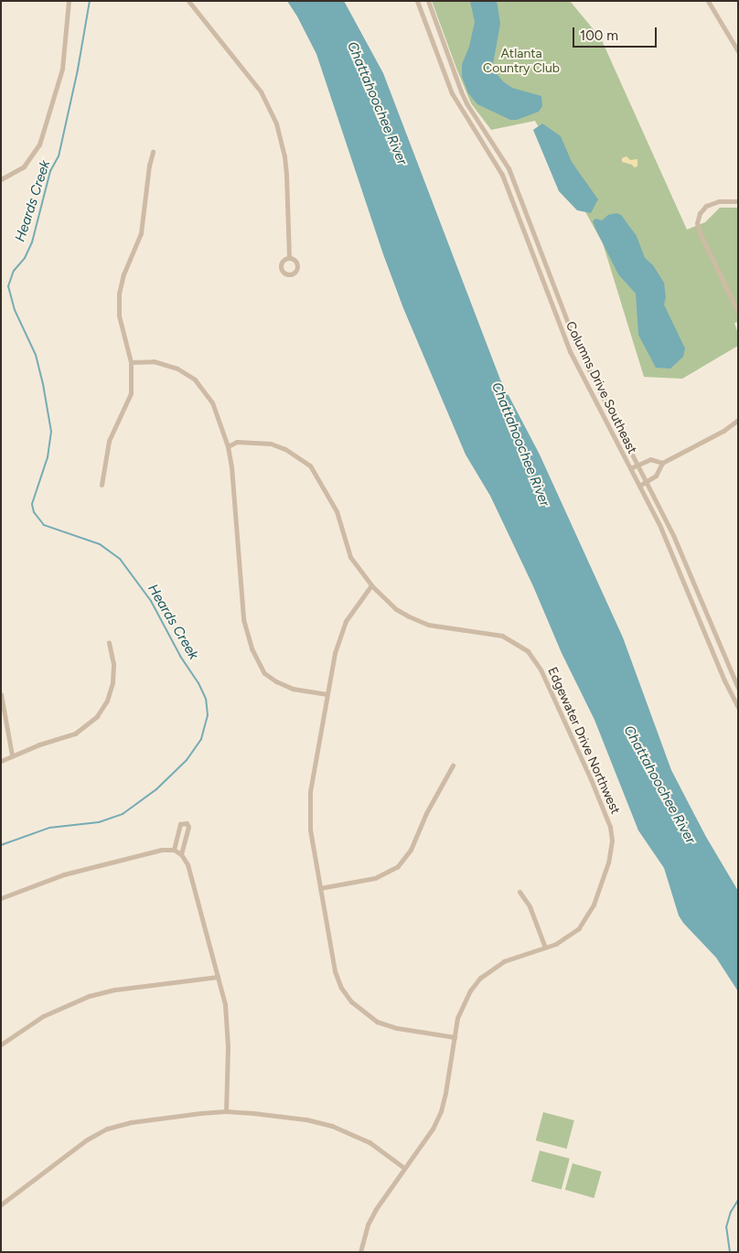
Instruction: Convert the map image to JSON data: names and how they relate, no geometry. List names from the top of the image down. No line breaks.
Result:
{"streets":{"street":["Columns Drive Southeast","Edgewater Drive Northwest"]},"water":["Chattahoochee River","Heards Creek"],"parks":["Atlanta Country Club"],"scale_bar":"100 m"}
